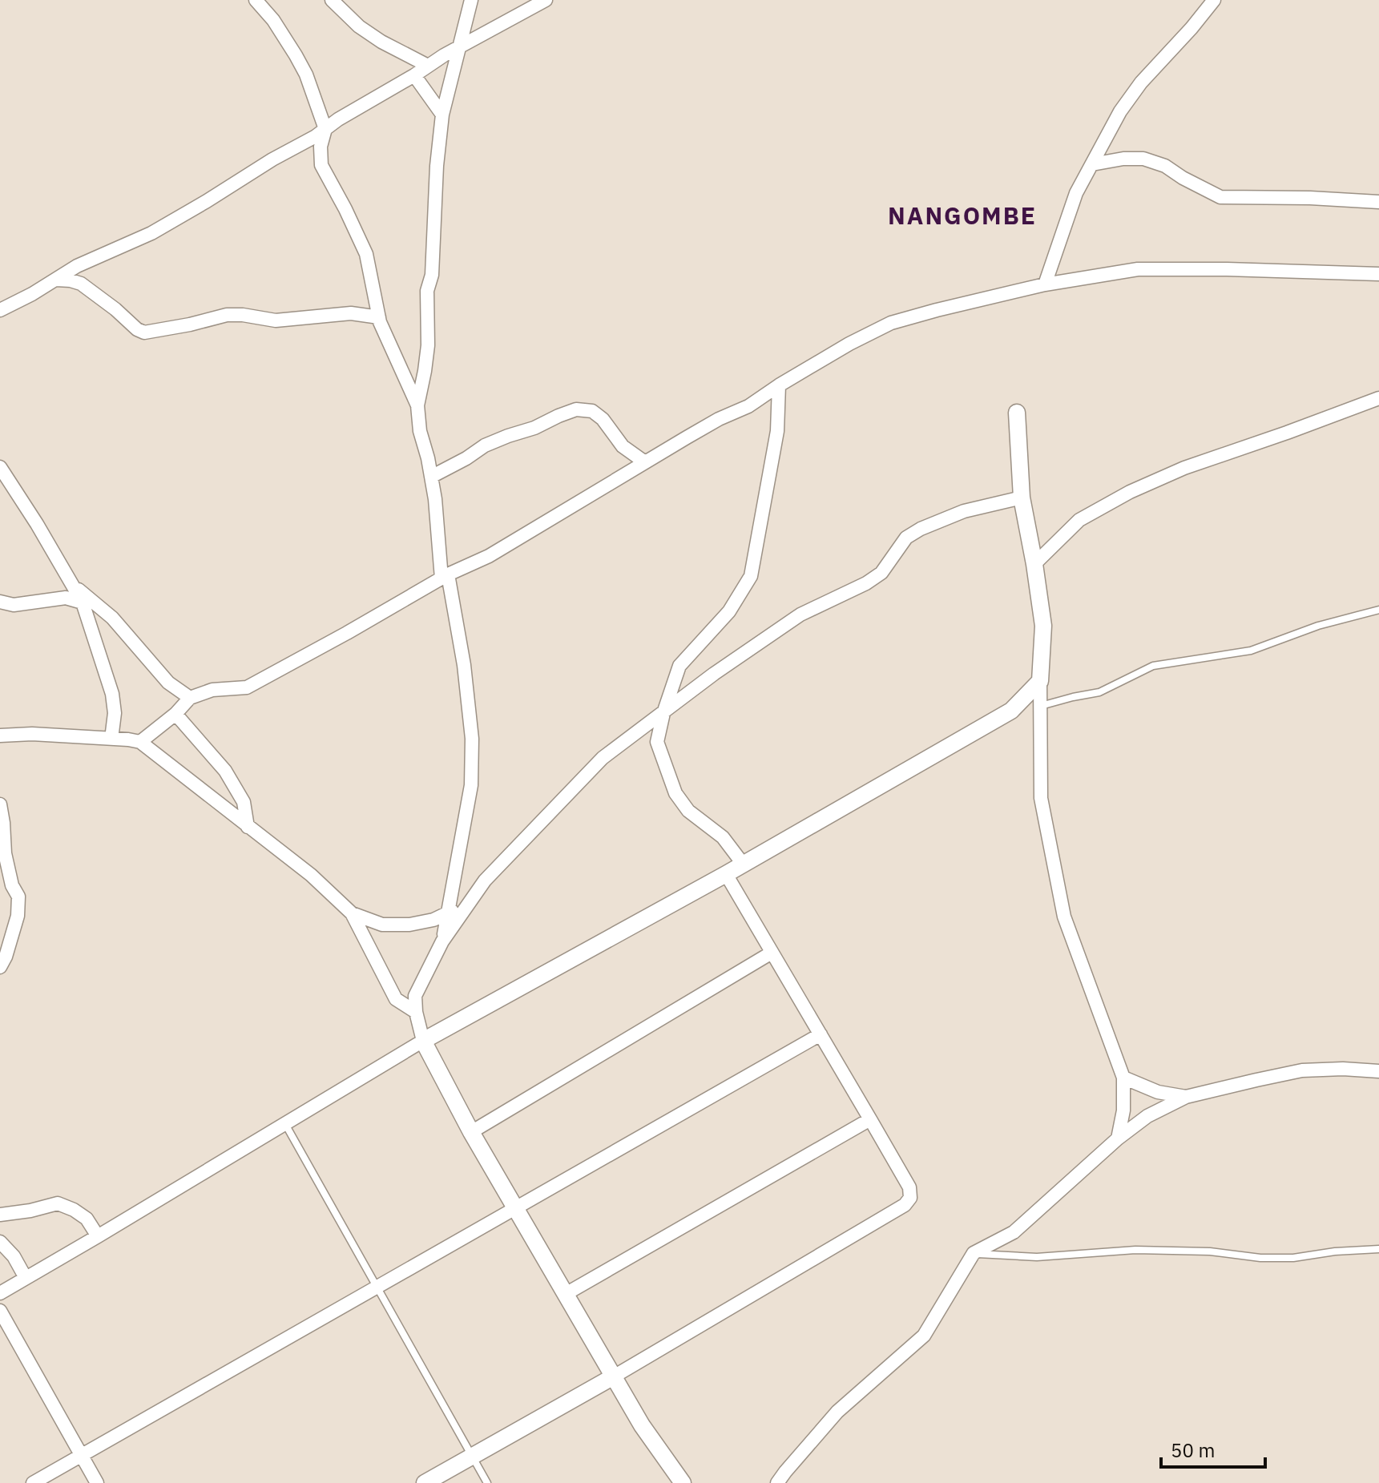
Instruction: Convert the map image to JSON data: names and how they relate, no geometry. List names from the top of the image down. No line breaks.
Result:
{"districts":["NANGOMBE"],"scale_bar":"50 m"}
